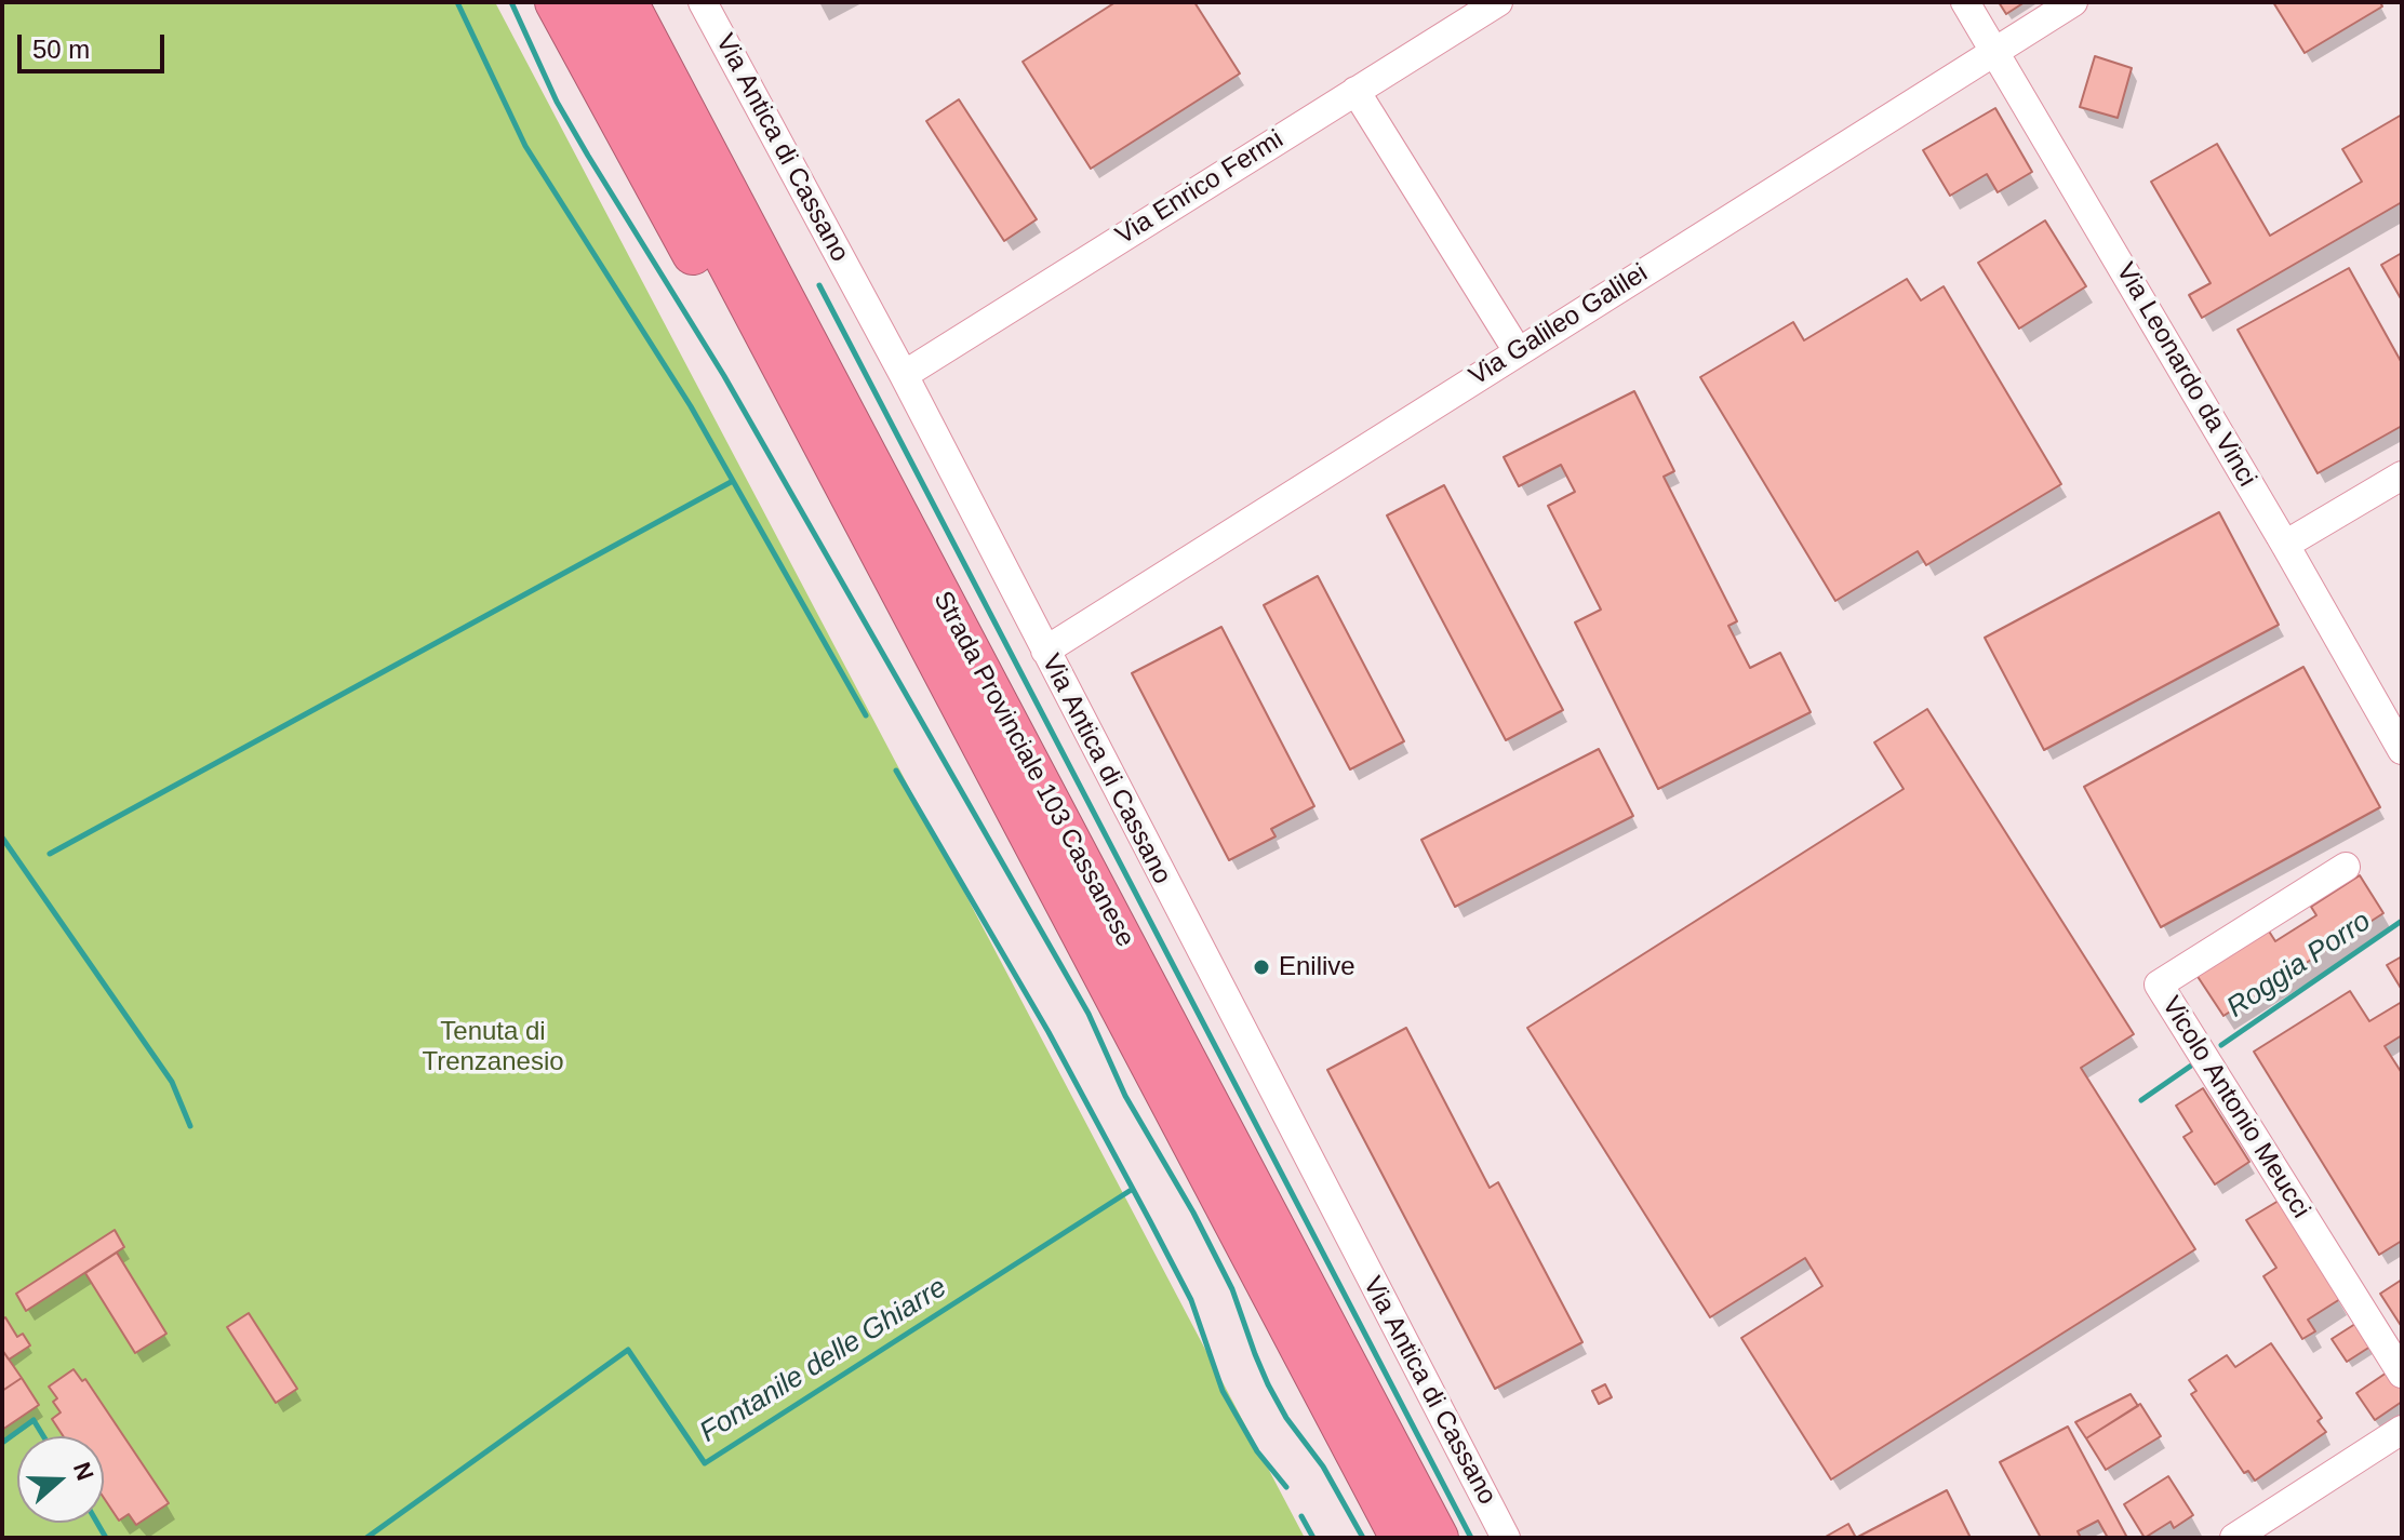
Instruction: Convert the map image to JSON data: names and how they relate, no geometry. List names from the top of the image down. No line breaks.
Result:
{"streets":{"highway":["Strada Provinciale 103 Cassanese"],"street":["Via Antica di Cassano","Via Enrico Fermi","Via Galileo Galilei","Via Leonardo da Vinci","Vicolo Antonio Meucci"]},"crossings":[["Via Antica di Cassano","Via Enrico Fermi"],["Via Antica di Cassano","Via Galileo Galilei"],["Via Galileo Galilei","Via Leonardo da Vinci"]],"water":["Roggia Porro","Fontanile delle Ghiarre"],"parks":["Tenuta di Trenzanesio"],"places":["Enilive"],"scale_bar":"50 m","north":"right"}
